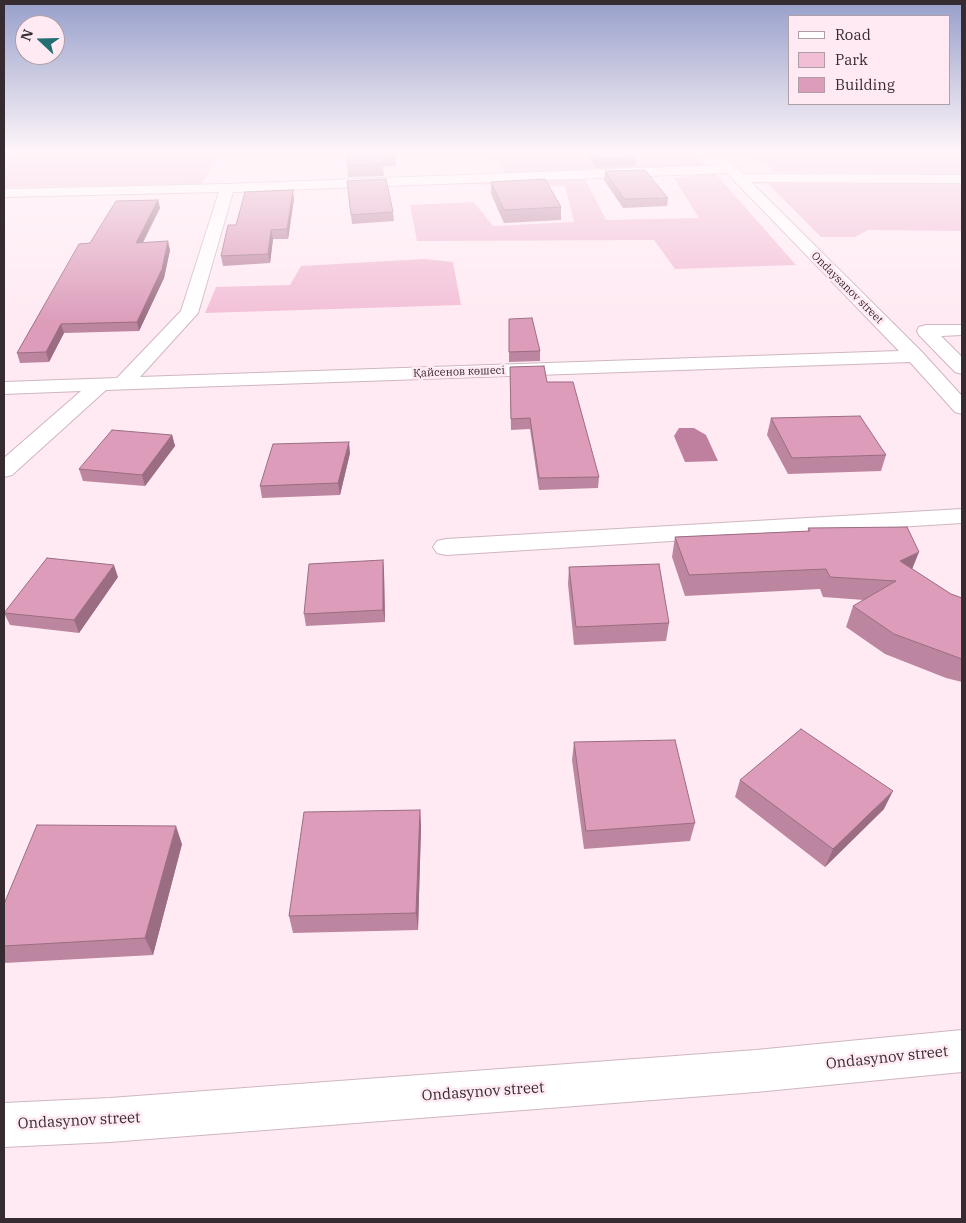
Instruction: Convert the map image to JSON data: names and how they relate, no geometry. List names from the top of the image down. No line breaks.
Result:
{"streets":{"street":["Ondaysanov street","Қайсенов көшесі","Ondasynov street"]},"crossings":[["Ondaysanov street","Қайсенов көшесі"]],"legend":["Road","Park","Building"],"north":"left"}
